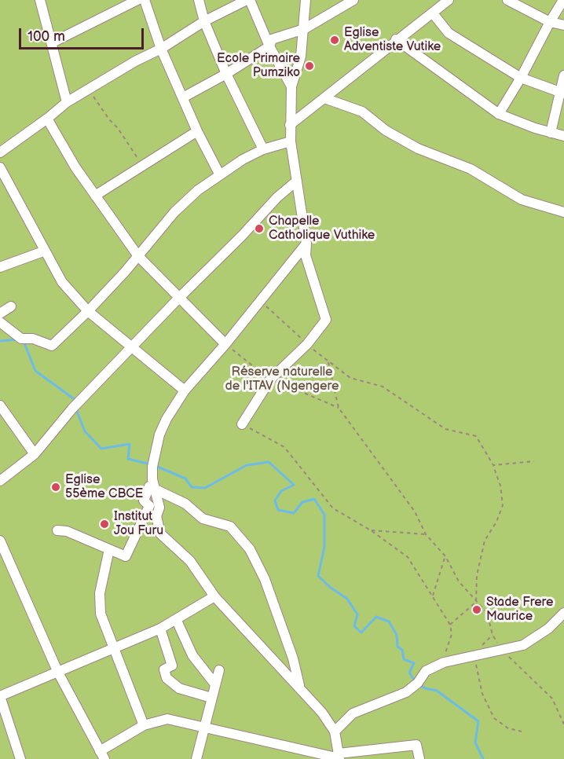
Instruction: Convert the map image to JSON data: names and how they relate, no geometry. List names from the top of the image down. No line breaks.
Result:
{"parks":["Réserve naturelle de l'ITAV (Ngengere"],"places":["Eglise Adventiste Vutike","Ecole Primaire Pumziko","Chapelle Catholique Vuthike","Eglise 55ème CBCE","Institut Jou Furu","Stade Frere Maurice"],"scale_bar":"100 m"}
